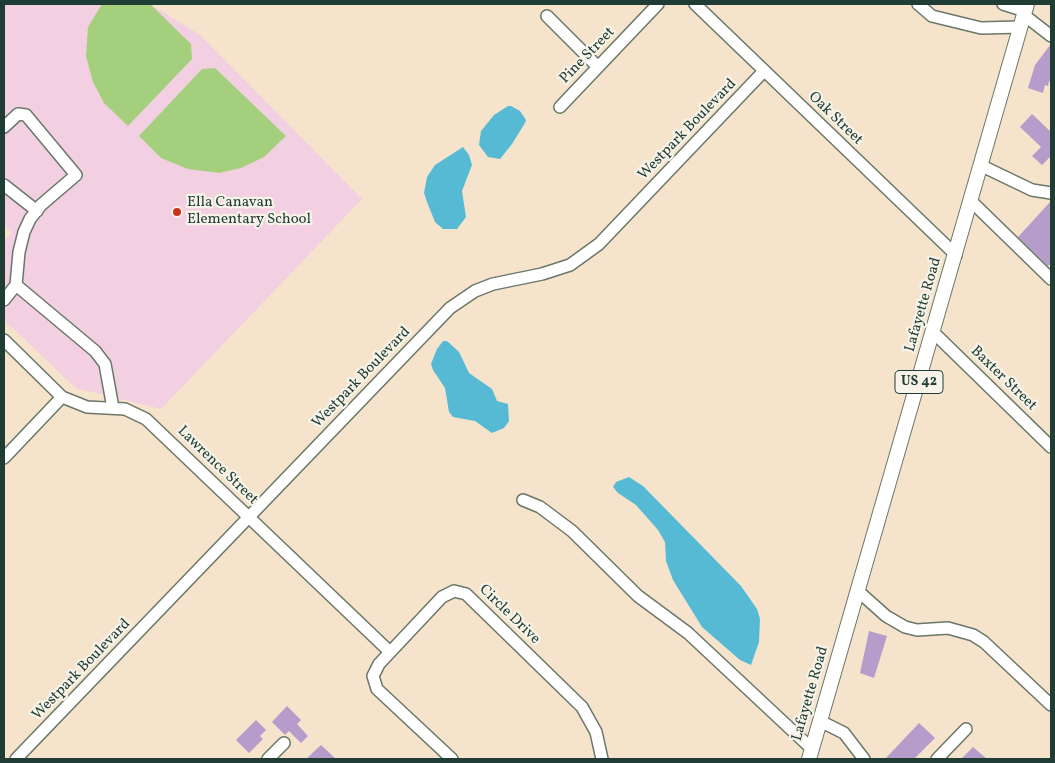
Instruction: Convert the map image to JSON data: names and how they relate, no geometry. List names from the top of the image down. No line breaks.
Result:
{"streets":{"main road":["Lafayette Road","US 42"],"street":["Pine Street","Oak Street","Westpark Boulevard","Baxter Street","Lawrence Street","Circle Drive"]},"crossings":[["Oak Street","Westpark Boulevard"],["Oak Street","Lafayette Road"],["Westpark Boulevard","Lawrence Street"],["Lafayette Road","Baxter Street"],["Lawrence Street","Circle Drive"]],"places":["Ella Canavan Elementary School"]}
